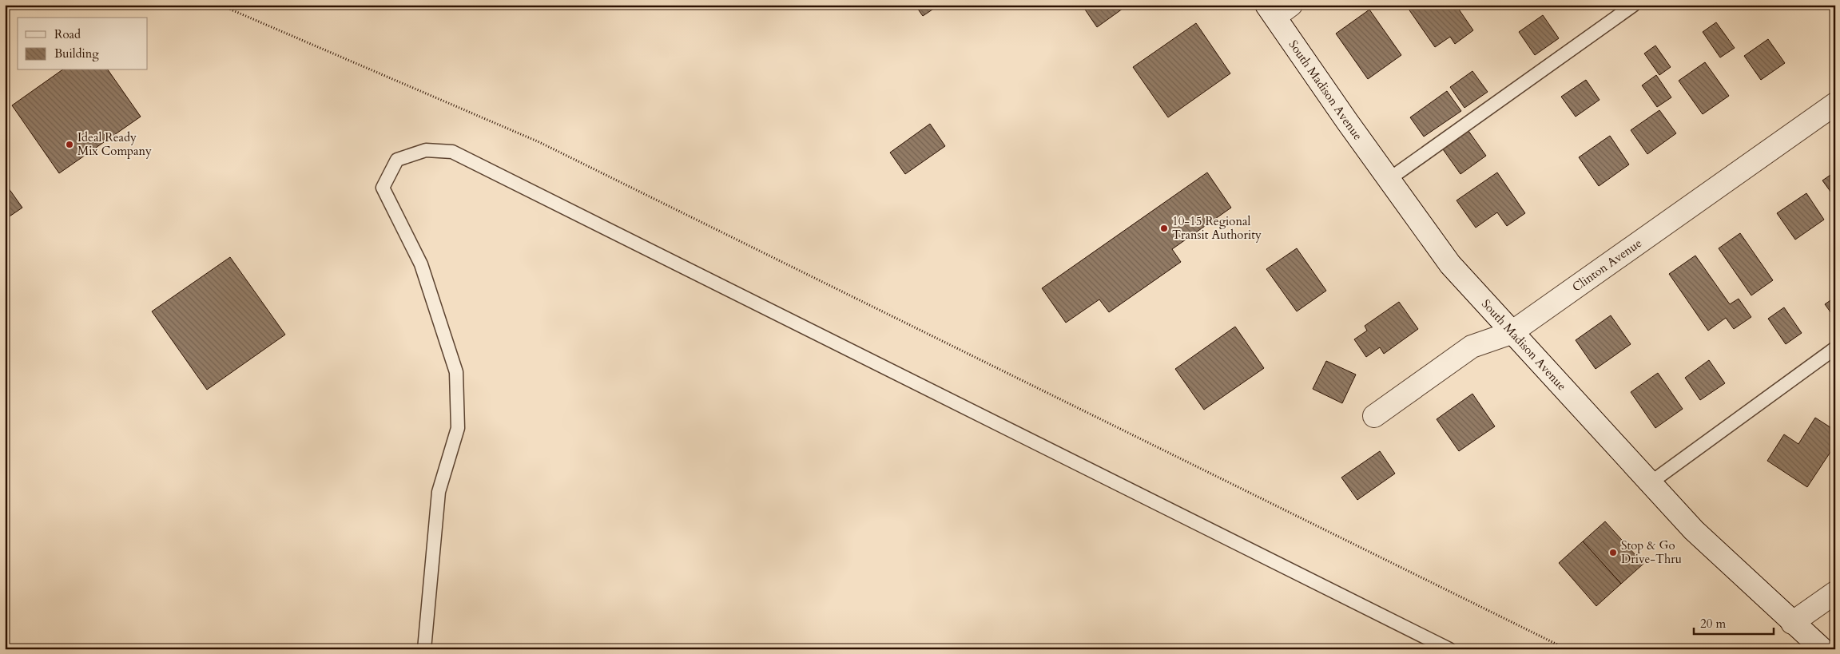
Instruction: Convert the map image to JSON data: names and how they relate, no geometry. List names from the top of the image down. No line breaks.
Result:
{"streets":{"main road":["South Madison Avenue","Clinton Avenue"]},"crossings":[["South Madison Avenue","Clinton Avenue"]],"places":["Ideal Ready Mix Company","10-15 Regional Transit Authority","Stop & Go Drive-Thru"],"legend":["Road","Building"],"scale_bar":"20 m"}
